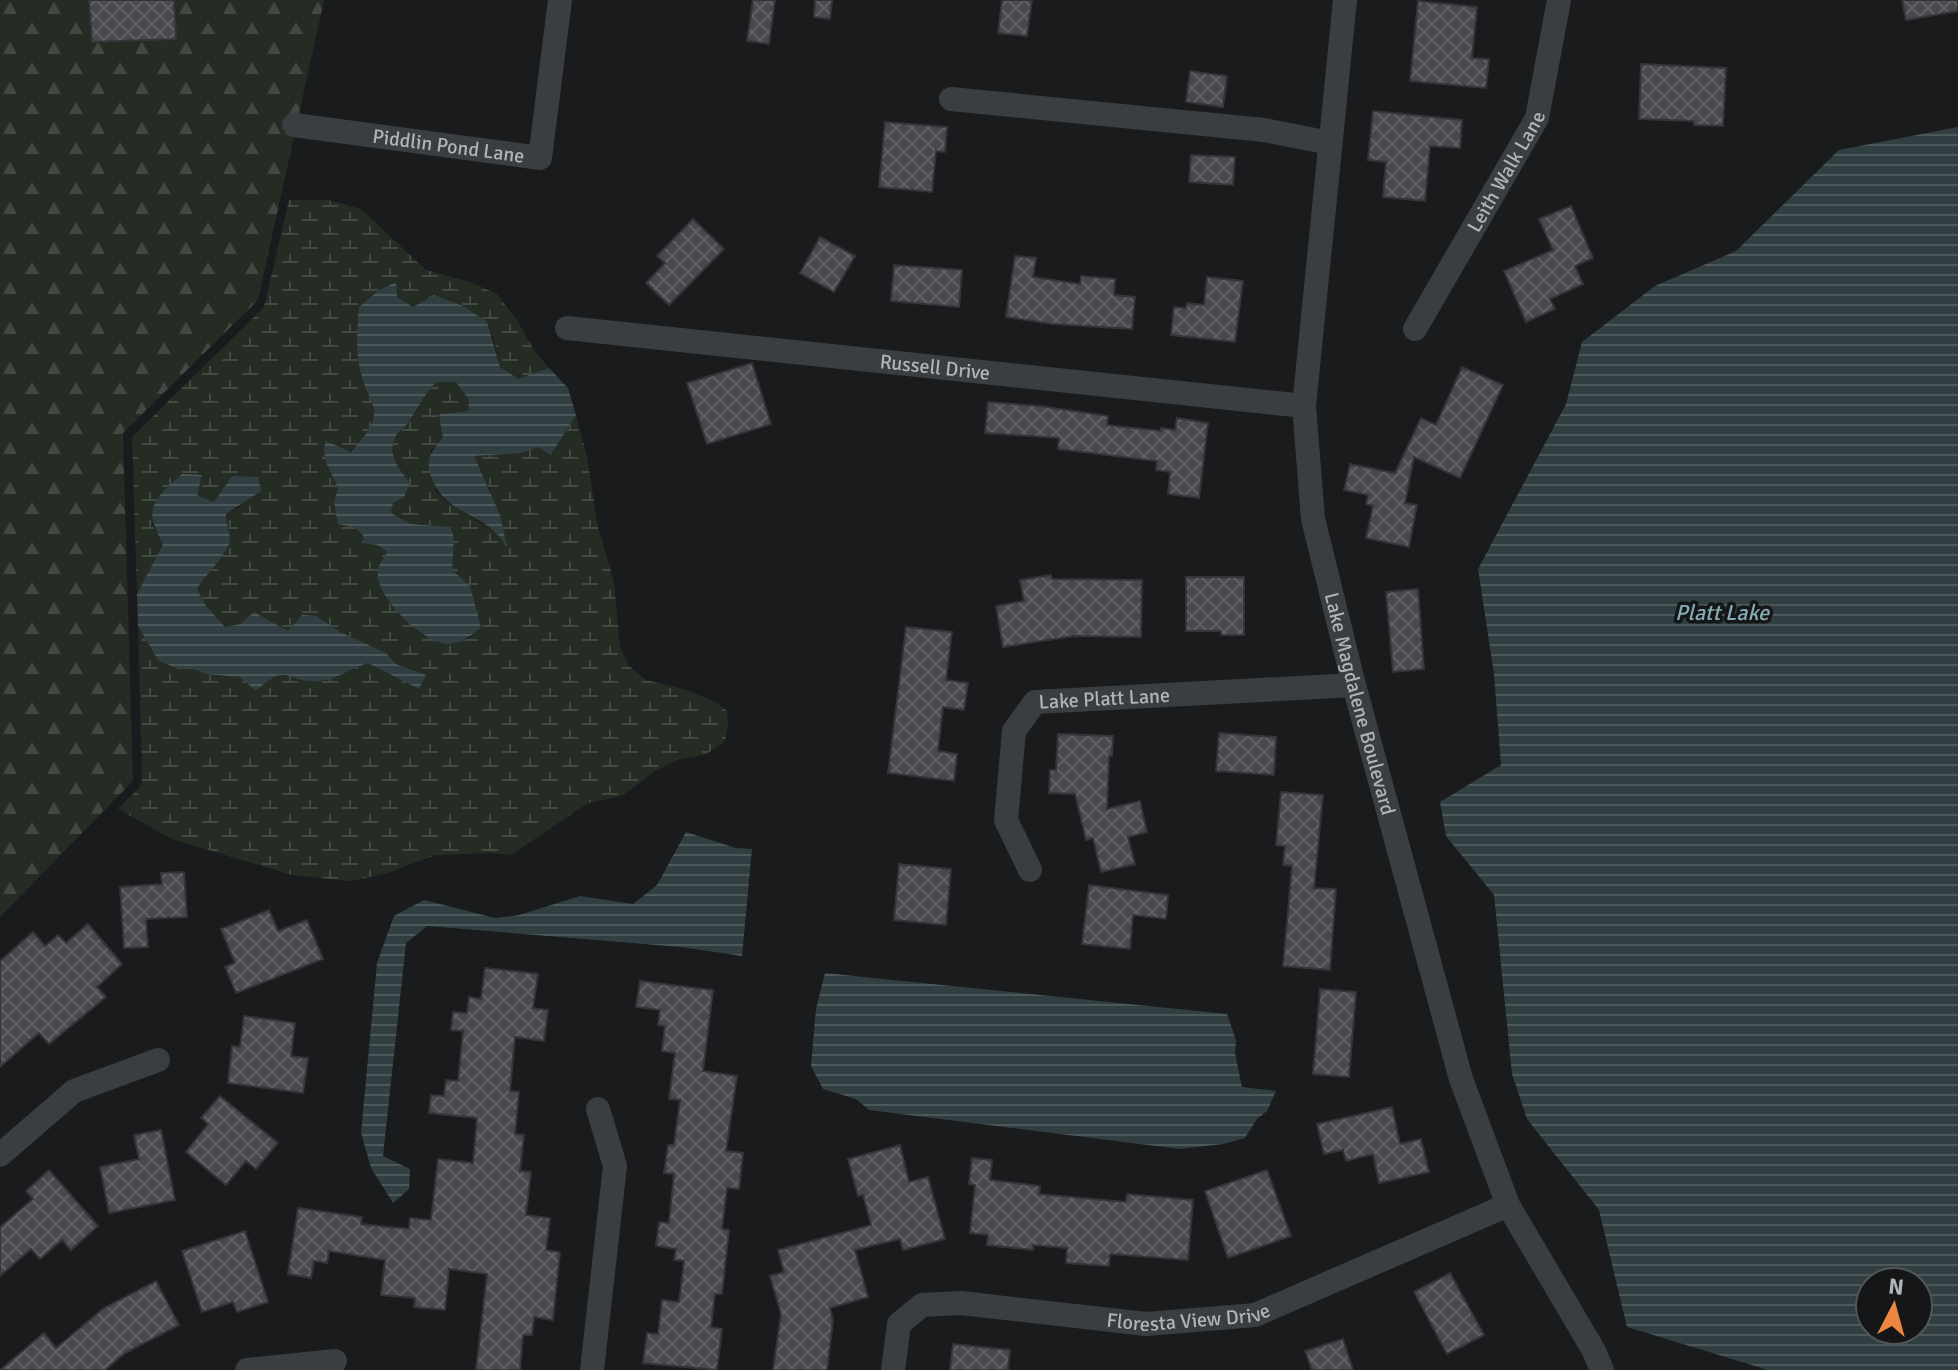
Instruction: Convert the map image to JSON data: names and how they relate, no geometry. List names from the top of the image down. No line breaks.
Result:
{"streets":{"street":["Piddlin Pond Lane","Leith Walk Lane","Russell Drive","Lake Platt Lane","Lake Magdalene Boulevard","Floresta View Drive"]},"crossings":[["Russell Drive","Lake Magdalene Boulevard"],["Lake Platt Lane","Lake Magdalene Boulevard"],["Lake Magdalene Boulevard","Floresta View Drive"]],"water":["Platt Lake"],"north":"top"}
